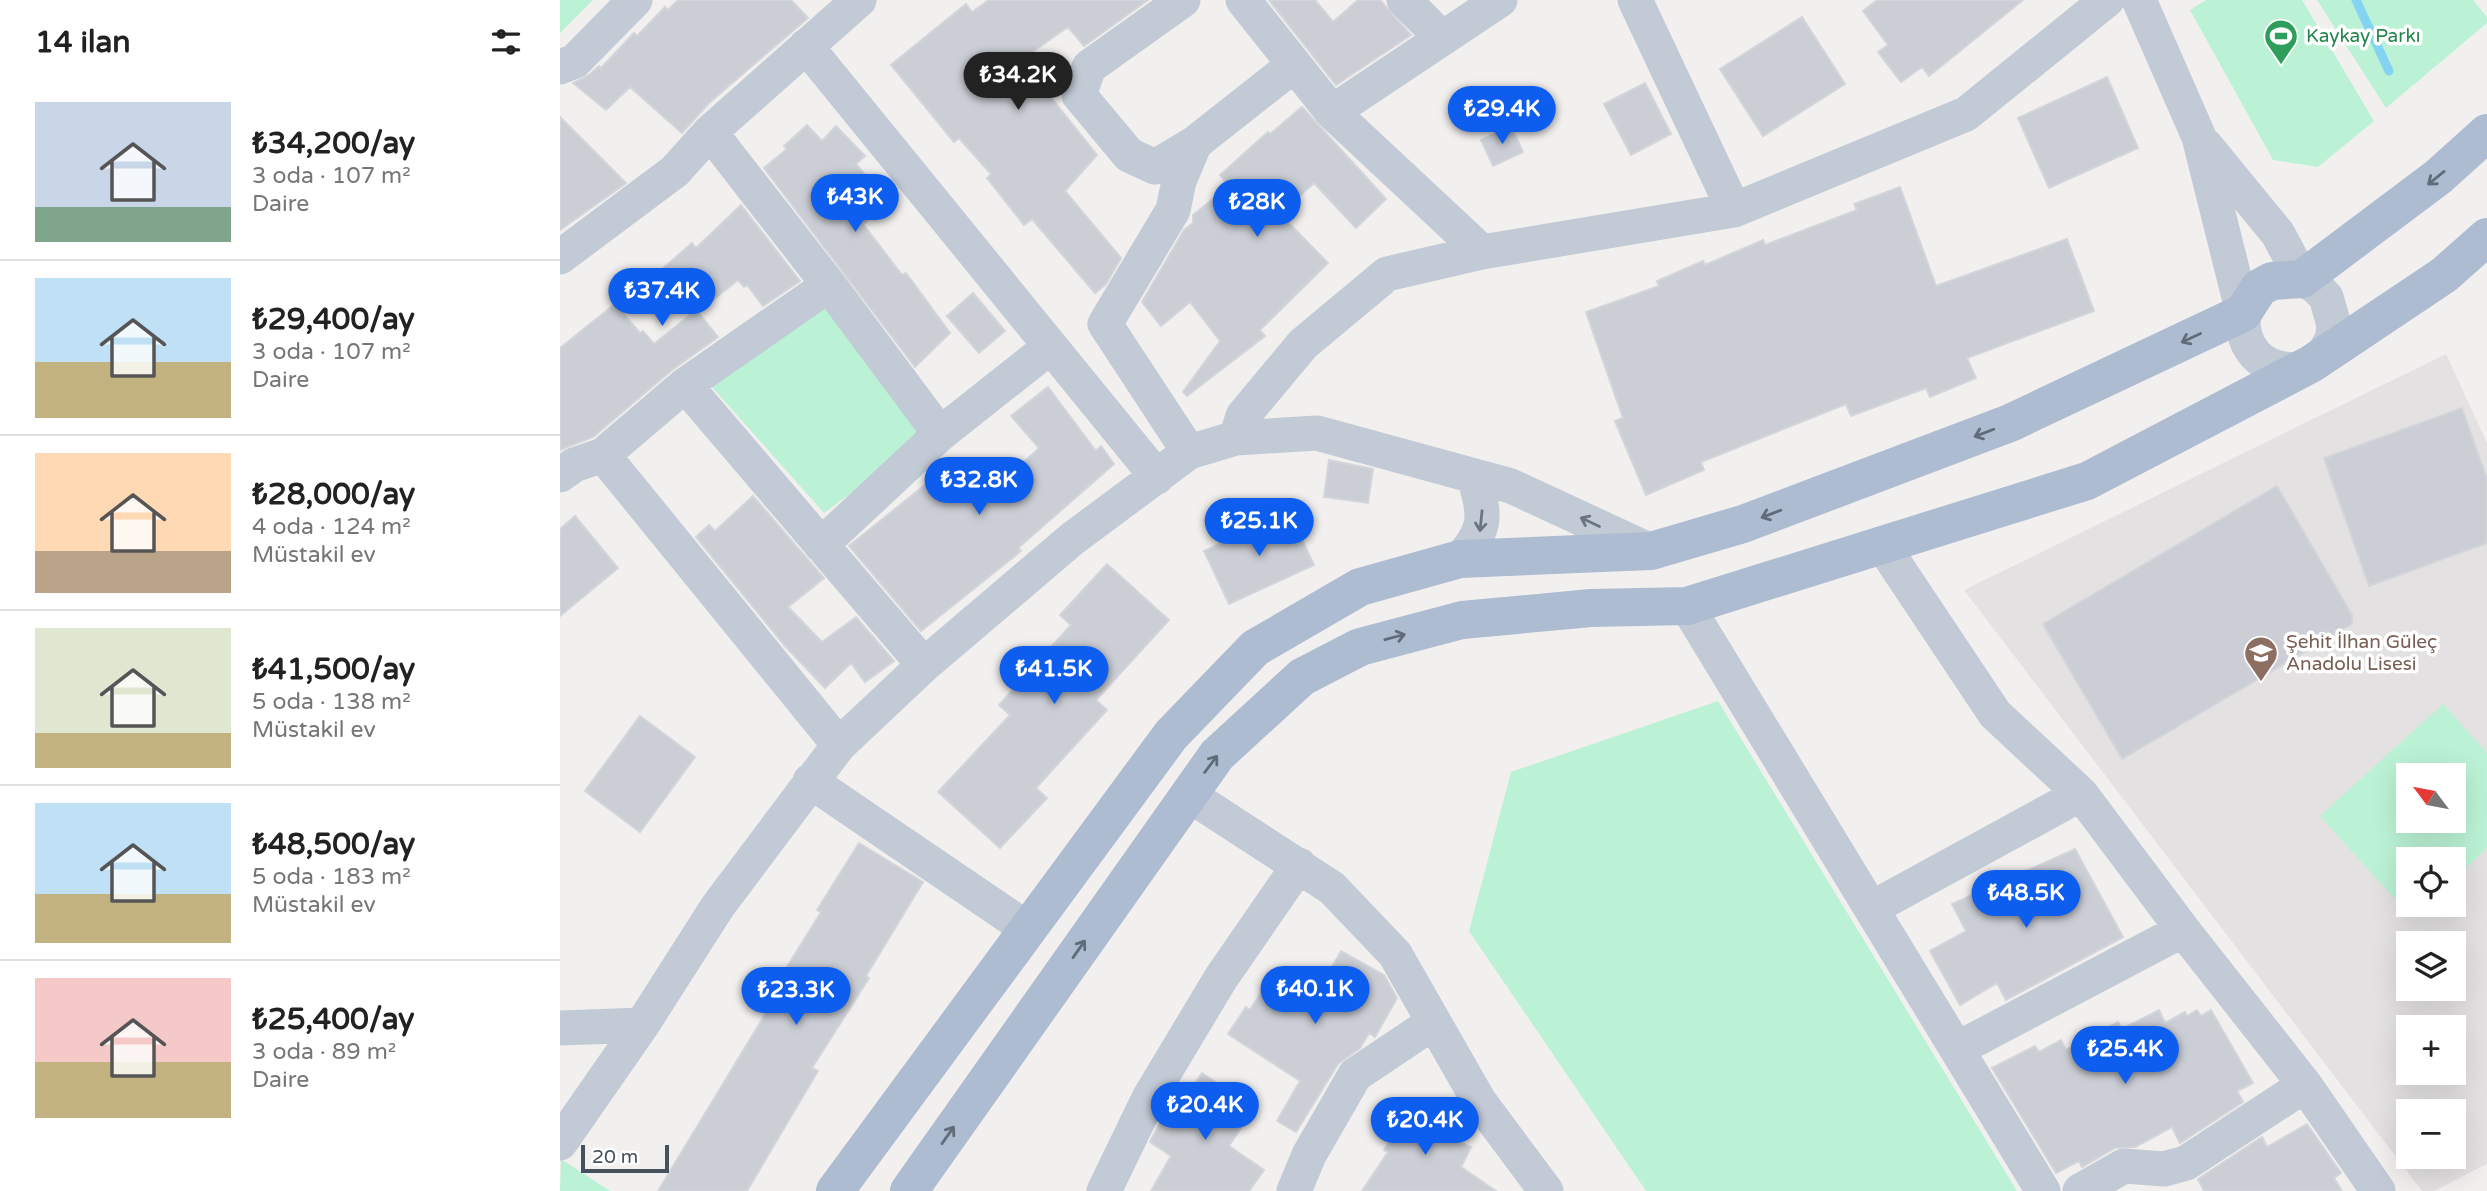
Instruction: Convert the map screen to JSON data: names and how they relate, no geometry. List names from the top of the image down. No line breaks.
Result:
{"places":{"sports":["Kaykay Parkı"],"school or university":["Şehit İlhan Güleç Anadolu Lisesi"]},"scale_bar":"20 m","north":"top left","page":{"heading":"14 ilan","price":["₺34.2K","₺29.4K","₺43K","₺28K","₺37.4K","₺32.8K","₺25.1K","₺41.5K","₺48.5K","₺40.1K","₺23.3K","₺25.4K","₺20.4K","₺20.4K"],"list":[{"name":"₺34,200/ay","note":"3 oda · 107 m² · Daire"},{"name":"₺29,400/ay","note":"3 oda · 107 m² · Daire"},{"name":"₺28,000/ay","note":"4 oda · 124 m² · Müstakil ev"},{"name":"₺41,500/ay","note":"5 oda · 138 m² · Müstakil ev"},{"name":"₺48,500/ay","note":"5 oda · 183 m² · Müstakil ev"},{"name":"₺25,400/ay","note":"3 oda · 89 m² · Daire"}],"map_buttons":["+","−"],"scale":"20 m"}}
